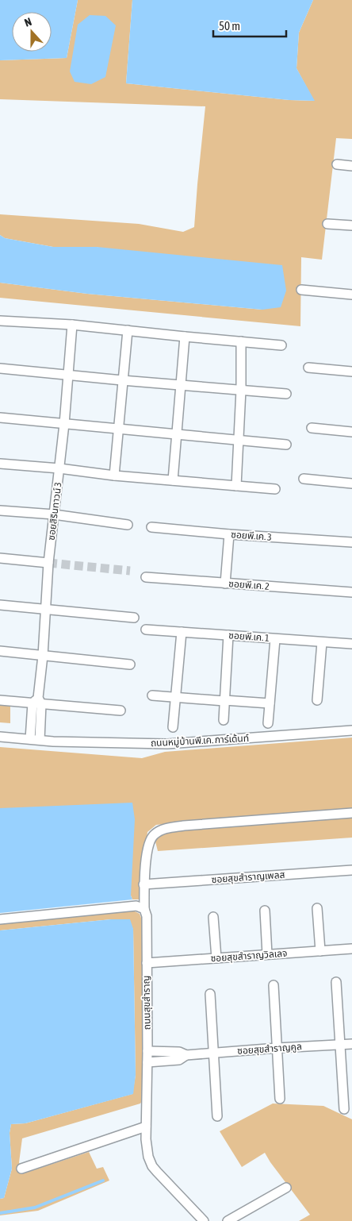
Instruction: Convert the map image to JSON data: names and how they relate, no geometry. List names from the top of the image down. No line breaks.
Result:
{"streets":{"street":["ซอยสิรินทาวน์ 3","ซอยพี.เค. 3","ซอยพี.เค. 2","ซอยพี.เค. 1","ถนนหมู่บ้านพี.เค. การ์เด้นท์","ซอยสุขสำราญเพลส","ซอยสุขสำราญวิลเลจ","ถนนสุขสำราญ","ซอยสุขสำราญคูล"]},"crossings":[["ซอยสิรินทาวน์ 3","ถนนหมู่บ้านพี.เค. การ์เด้นท์"],["ซอยสุขสำราญเพลส","ถนนสุขสำราญ"],["ซอยสุขสำราญวิลเลจ","ถนนสุขสำราญ"],["ถนนสุขสำราญ","ซอยสุขสำราญคูล"]],"scale_bar":"50 m","north":"top"}
